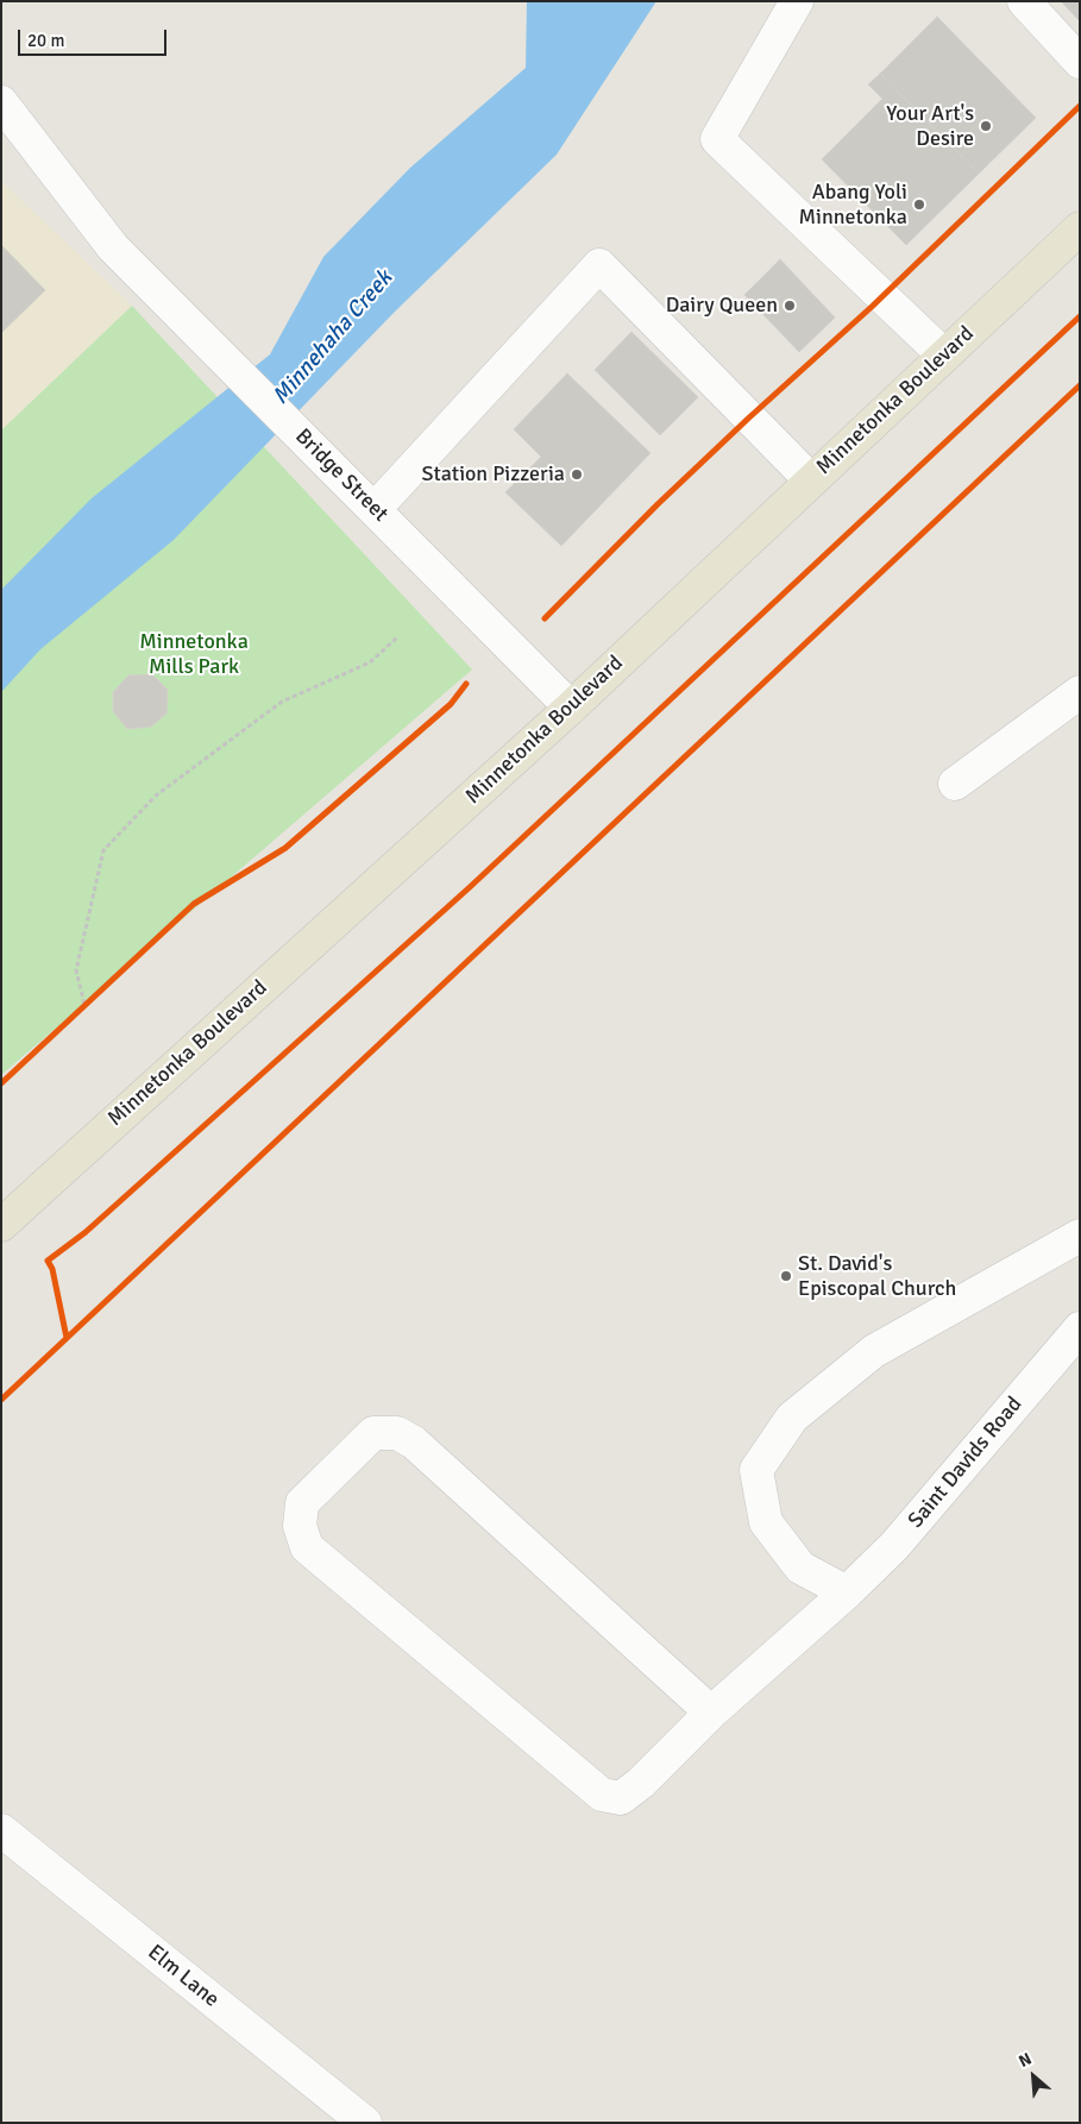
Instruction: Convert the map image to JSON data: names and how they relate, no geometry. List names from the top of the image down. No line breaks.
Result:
{"streets":{"main road":["Minnetonka Boulevard"],"street":["Bridge Street","Saint Davids Road","Elm Lane"]},"crossings":[["Minnetonka Boulevard","Bridge Street"]],"water":["Minnehaha Creek"],"parks":["Minnetonka Mills Park"],"places":["Your Art's Desire","Abang Yoli Minnetonka","Dairy Queen","Station Pizzeria","St. David's Episcopal Church"],"scale_bar":"20 m","north":"top left"}
